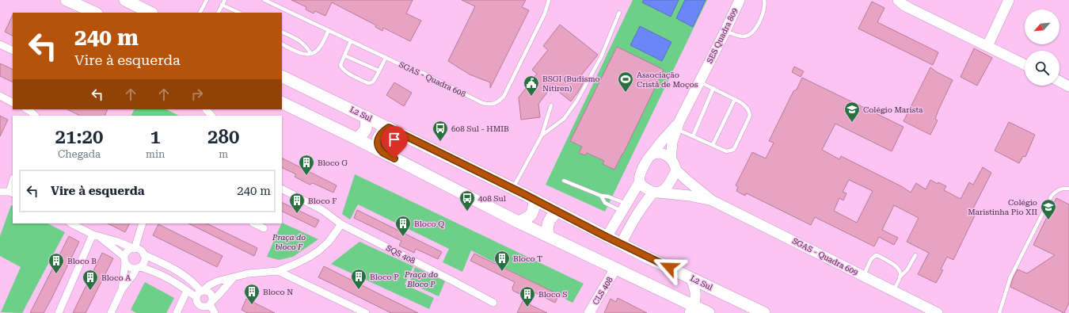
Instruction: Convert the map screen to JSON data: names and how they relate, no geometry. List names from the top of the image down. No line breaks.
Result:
{"streets":{"main road":["L2 Sul"],"street":["SES Quadra 809","SQS 408","SGAS - Quadra 609","CLS 408"],"lane":["SGAS - Quadra 608"]},"crossings":[["SES Quadra 809","SGAS - Quadra 609"]],"parks":["Praça do bloco F","Praça do Bloco P"],"places":{"sports":["Associação Cristã de Moços"],"public building":["BSGI (Budismo Nitiren)"],"school or university":["Colégio Marista","Colégio Maristinha Pio XII"],"bus stop":["608 Sul - HMIB","408 Sul"],"building":["Bloco G","Bloco F","Bloco Q","Bloco T","Bloco B","Bloco P","Bloco A","Bloco N","Bloco S"]},"north":"bottom left","page":{"turn":["240 m","Vire à esquerda"],"eta":["21:20","Chegada","1","min","280","m"],"list":[{"name":"Vire à esquerda","value":"240 m"}]}}
